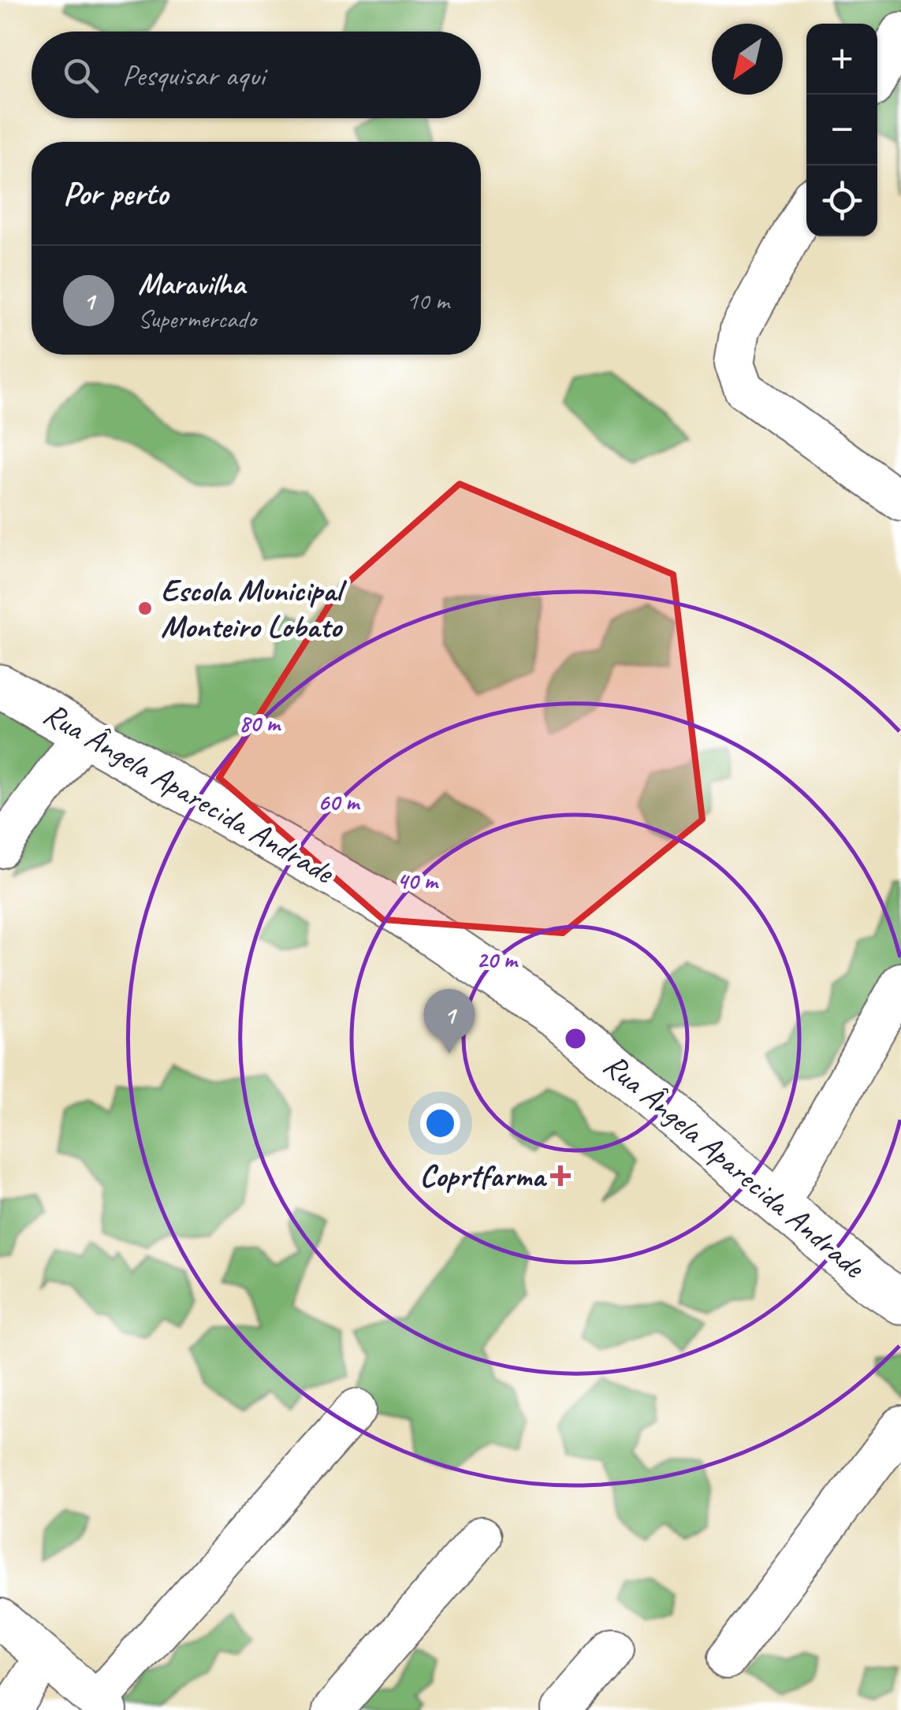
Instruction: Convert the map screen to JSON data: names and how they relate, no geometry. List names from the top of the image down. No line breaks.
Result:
{"streets":{"street":["Rua Ângela Aparecida Andrade"]},"places":{"other":["Escola Municipal Monteiro Lobato"],"health":["Coprtfarma"]},"north":"bottom left","page":{"map_buttons":["+","−"],"search":"Pesquisar aqui","heading":"Por perto","list":[{"mark":"1","name":"Maravilha","note":"Supermercado","value":"10 m"}],"pins":"1"},"rings":["80 m","60 m","40 m","20 m"]}
